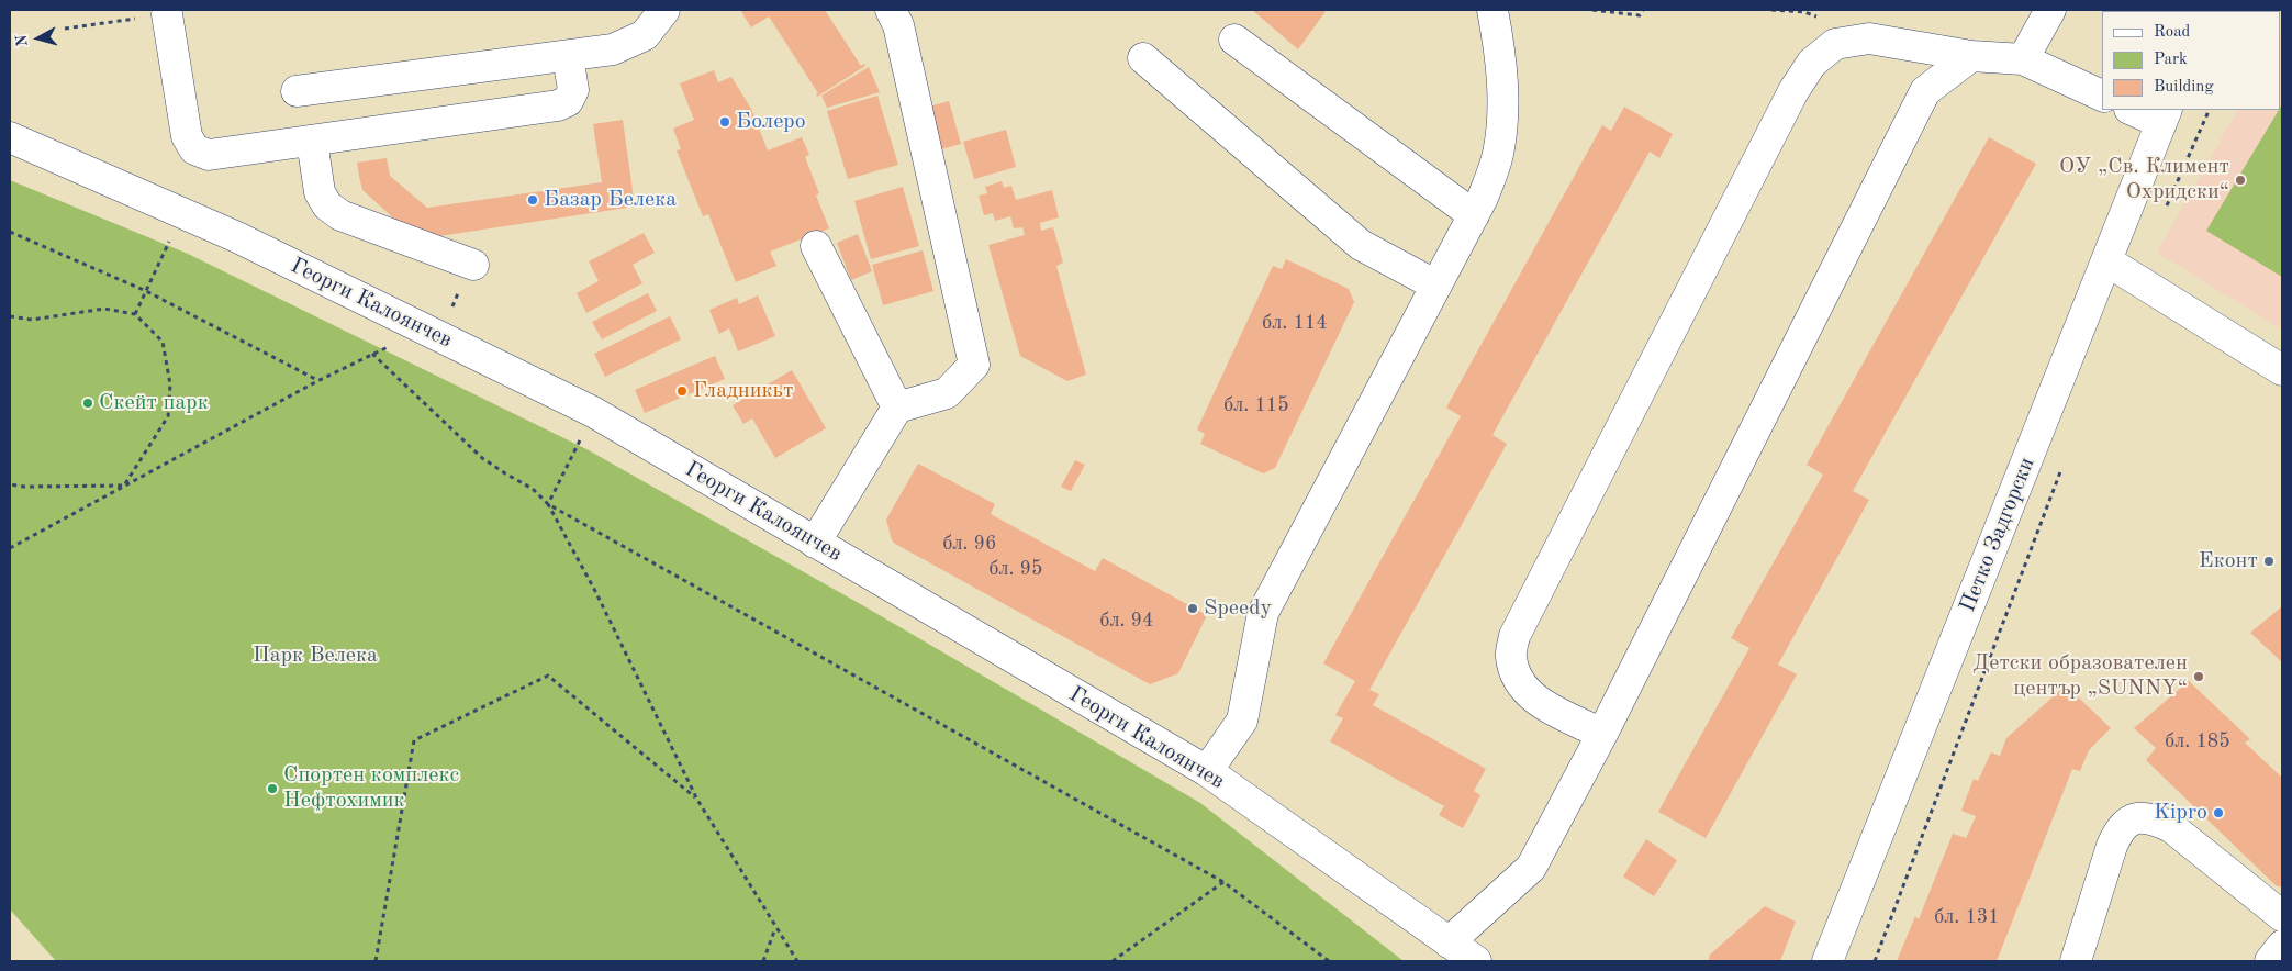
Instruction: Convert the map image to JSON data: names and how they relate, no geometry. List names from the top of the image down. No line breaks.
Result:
{"streets":{"street":["Георги Калоянчев","Петко Задгорски"]},"parks":["Парк Велека"],"places":["Болеро","ОУ „Св. Климент Охридски“","Базар Белека","Гладникьт","Скейт парк","Еконт","Speedy","Детски образователен център „SUNNY“","Спортен комплекс Нефтохимик","Kipro"],"house_numbers":["бл. 114","бл. 115","бл. 96","бл. 95","бл. 94","бл. 185","бл. 131"],"legend":["Road","Park","Building"],"north":"left"}
